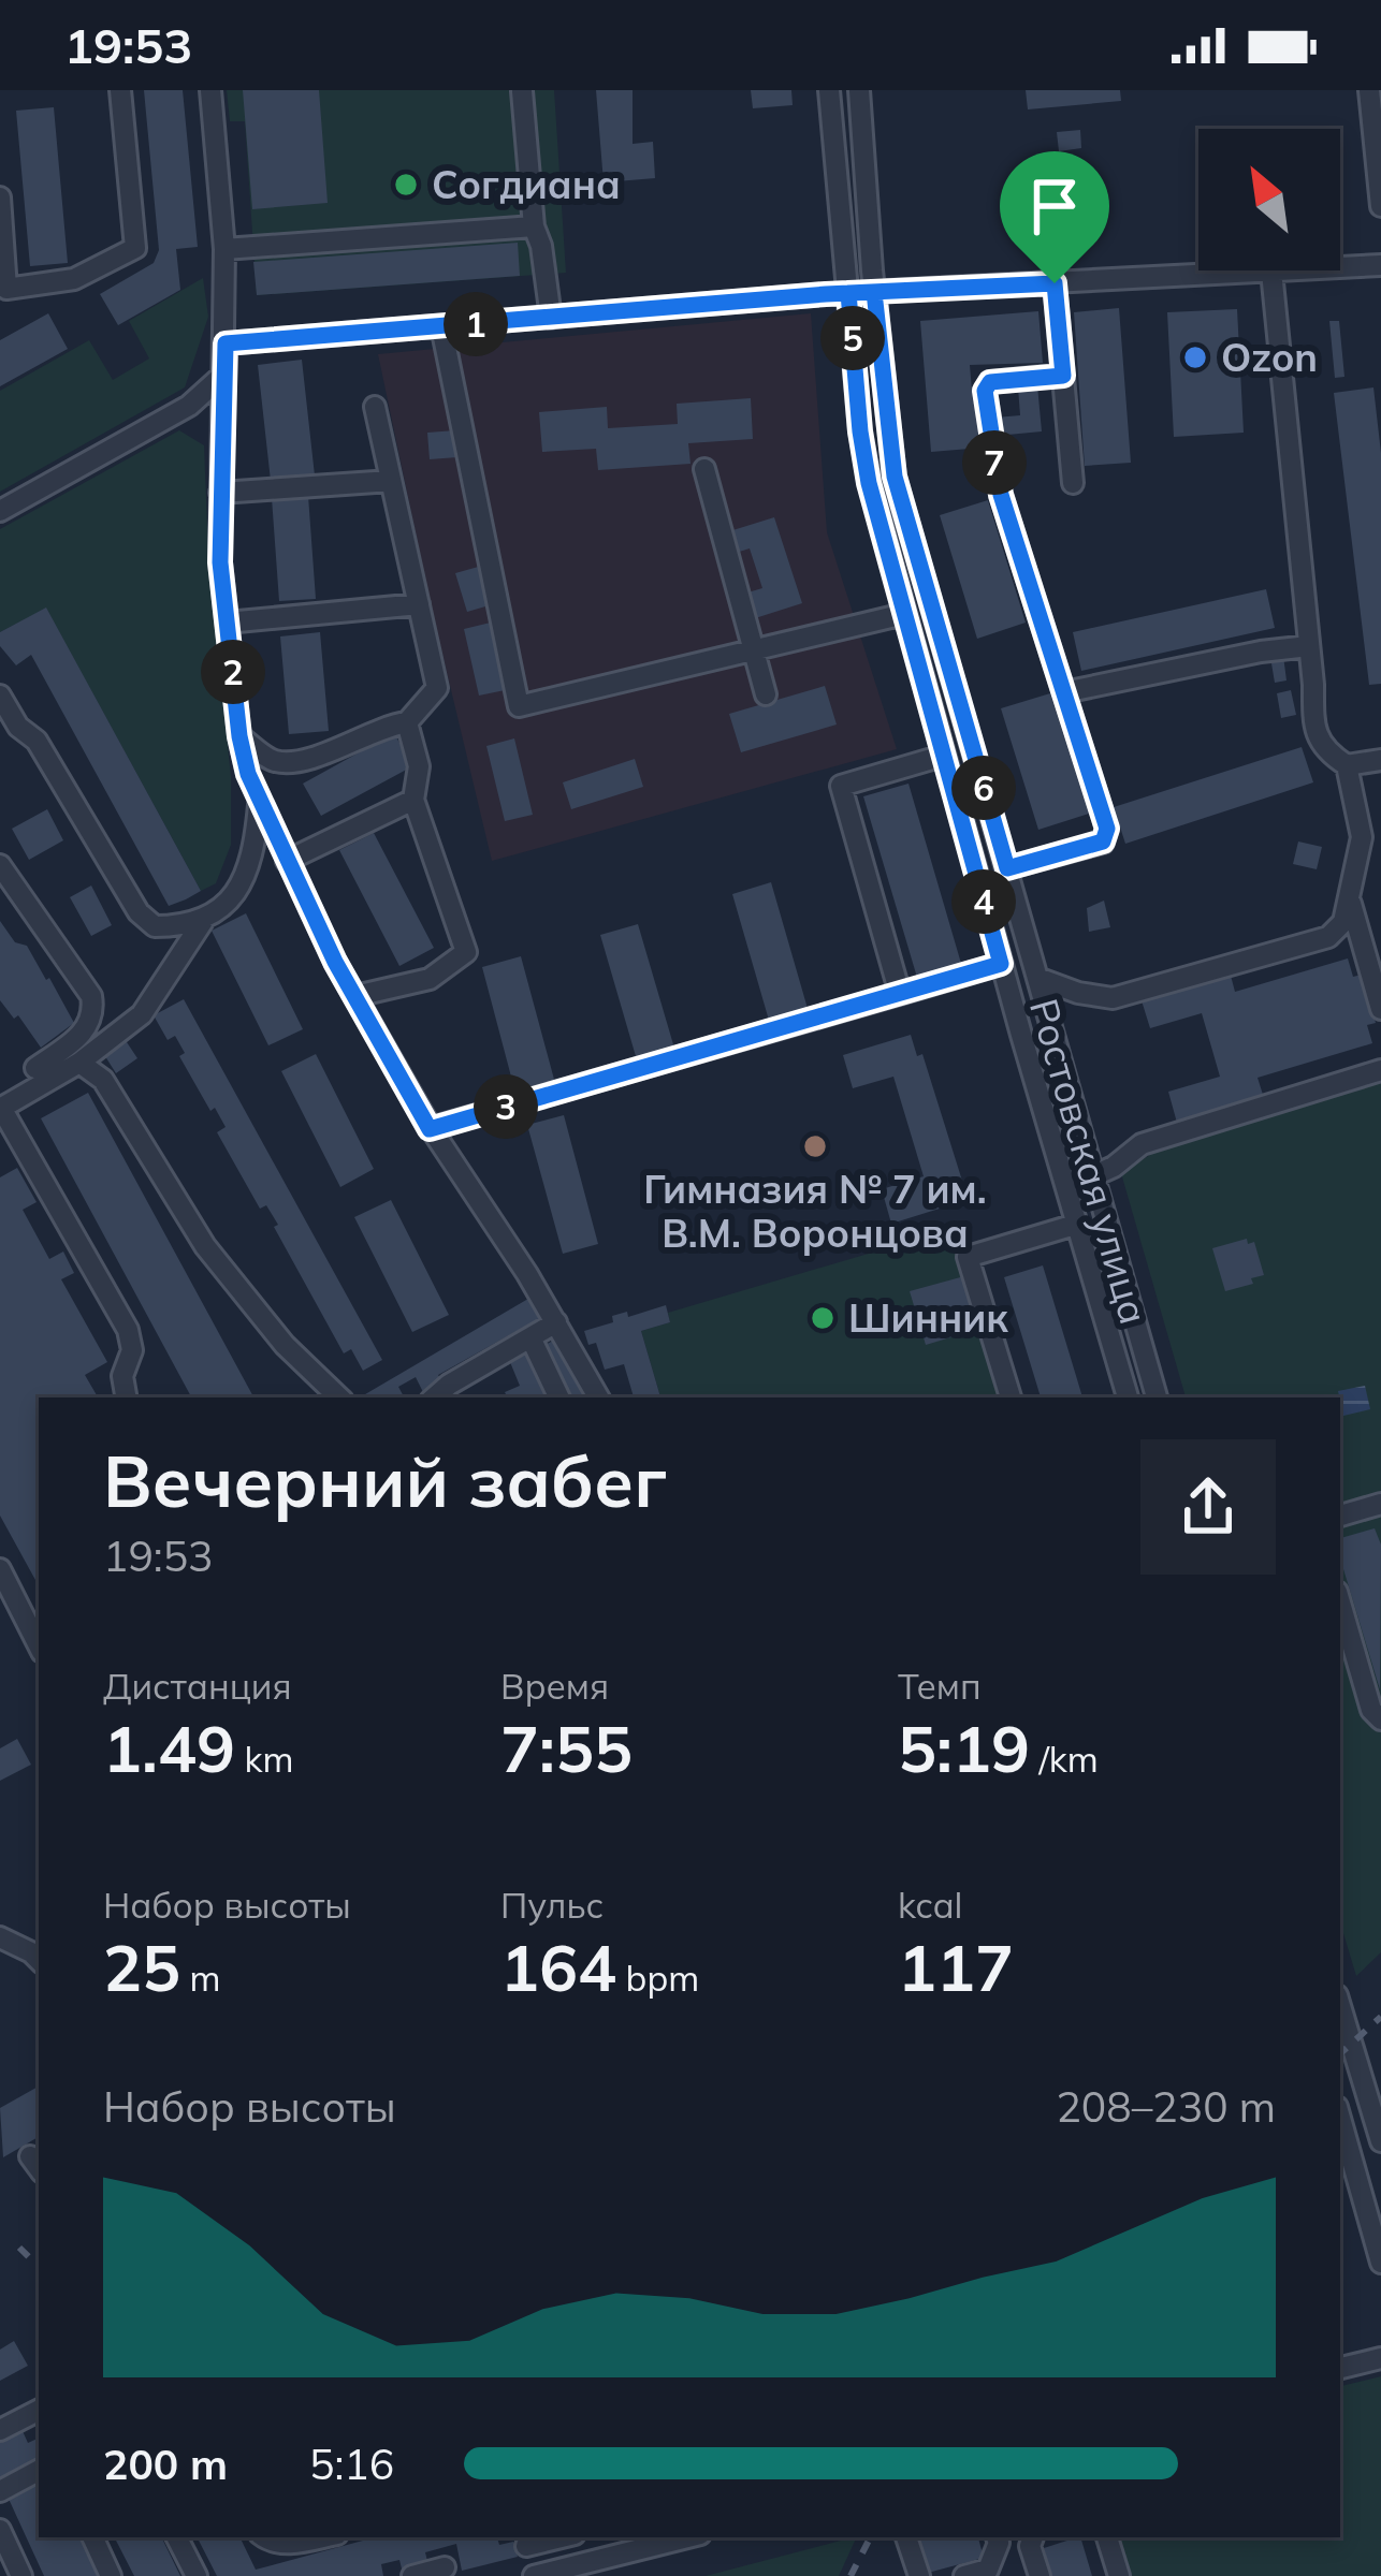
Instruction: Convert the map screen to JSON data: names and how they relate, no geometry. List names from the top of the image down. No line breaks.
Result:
{"streets":{"street":["Ростовская улица"]},"places":["Согдиана","Ozon","Гимназия № 7 им. В.М. Воронцова","Шинник"],"north":"top left","page":{"status":"19:53","pins":["1","5","7","2","6","4","3"],"heading":["Вечерний забег","19:53"],"stats":[["Дистанция","1.49 km"],["Время","7:55"],["Темп","5:19 /km"],["Набор высоты","25 m"],["Пульс","164 bpm"],["kcal","117"]],"chart":["Набор высоты","208–230 m"],"list":[{"name":"200 m","note":"5:16"}]}}
